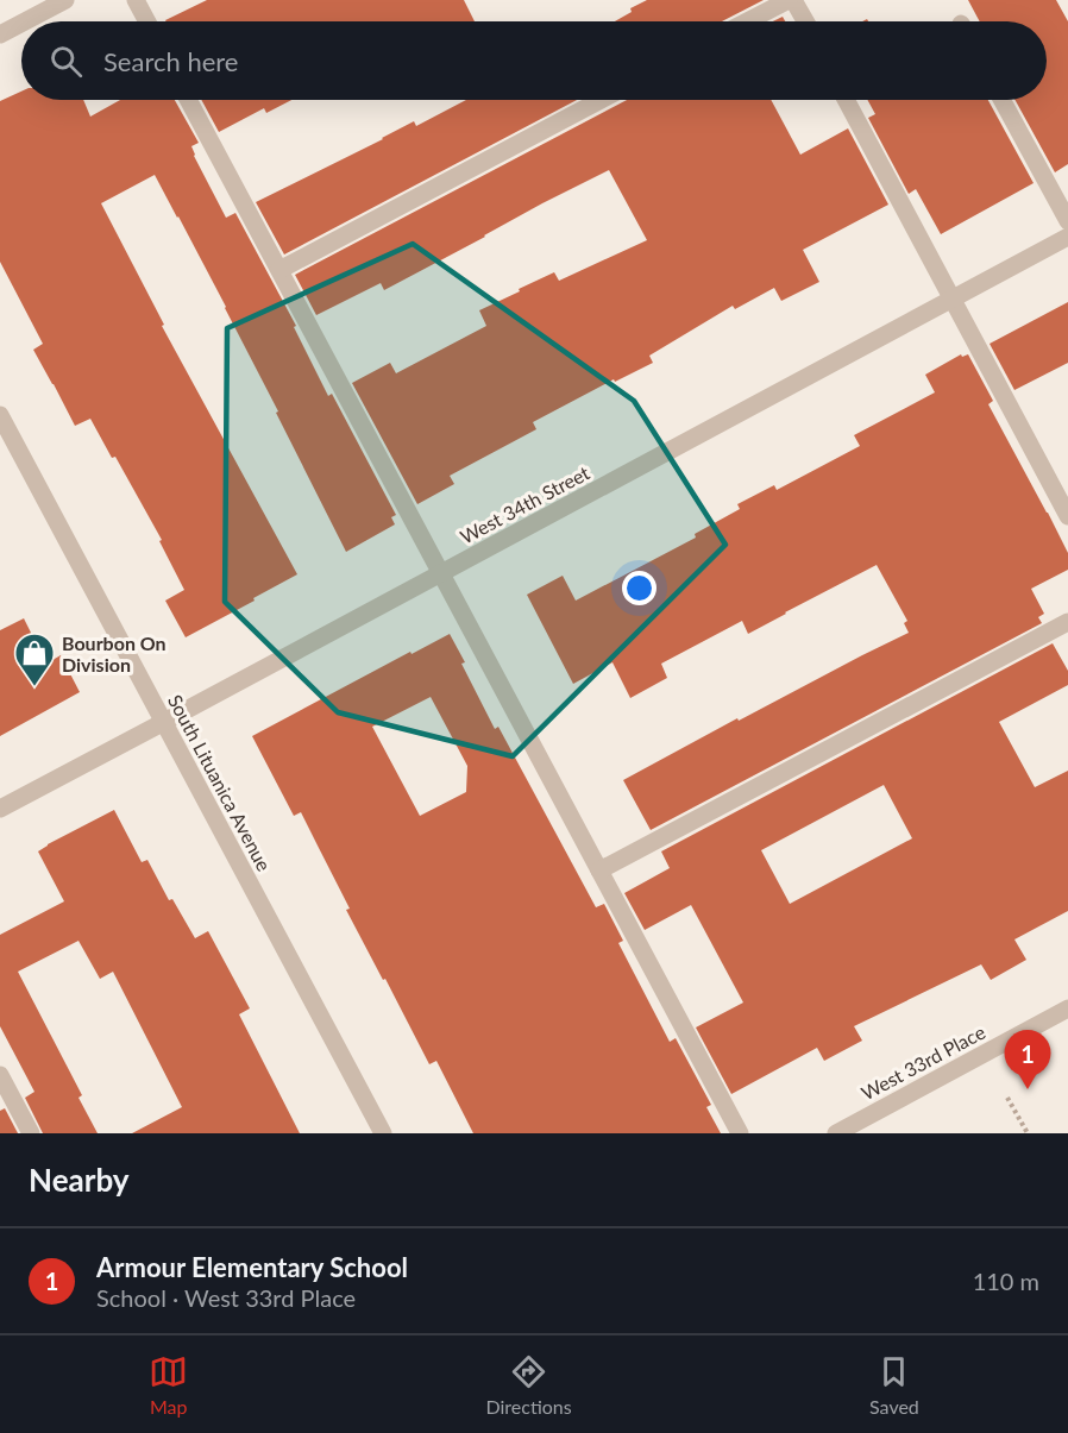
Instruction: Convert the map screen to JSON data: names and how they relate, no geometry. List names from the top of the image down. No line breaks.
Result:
{"streets":{"street":["West 34th Street","South Lituanica Avenue","West 33rd Place"]},"crossings":[["West 34th Street","South Lituanica Avenue"]],"places":{"shop":["Bourbon On Division"]},"page":{"search":"Search here","pins":"1","heading":"Nearby","list":[{"mark":"1","name":"Armour Elementary School","note":"School · West 33rd Place","value":"110 m"}],"nav":["Map","Directions","Saved"]}}
